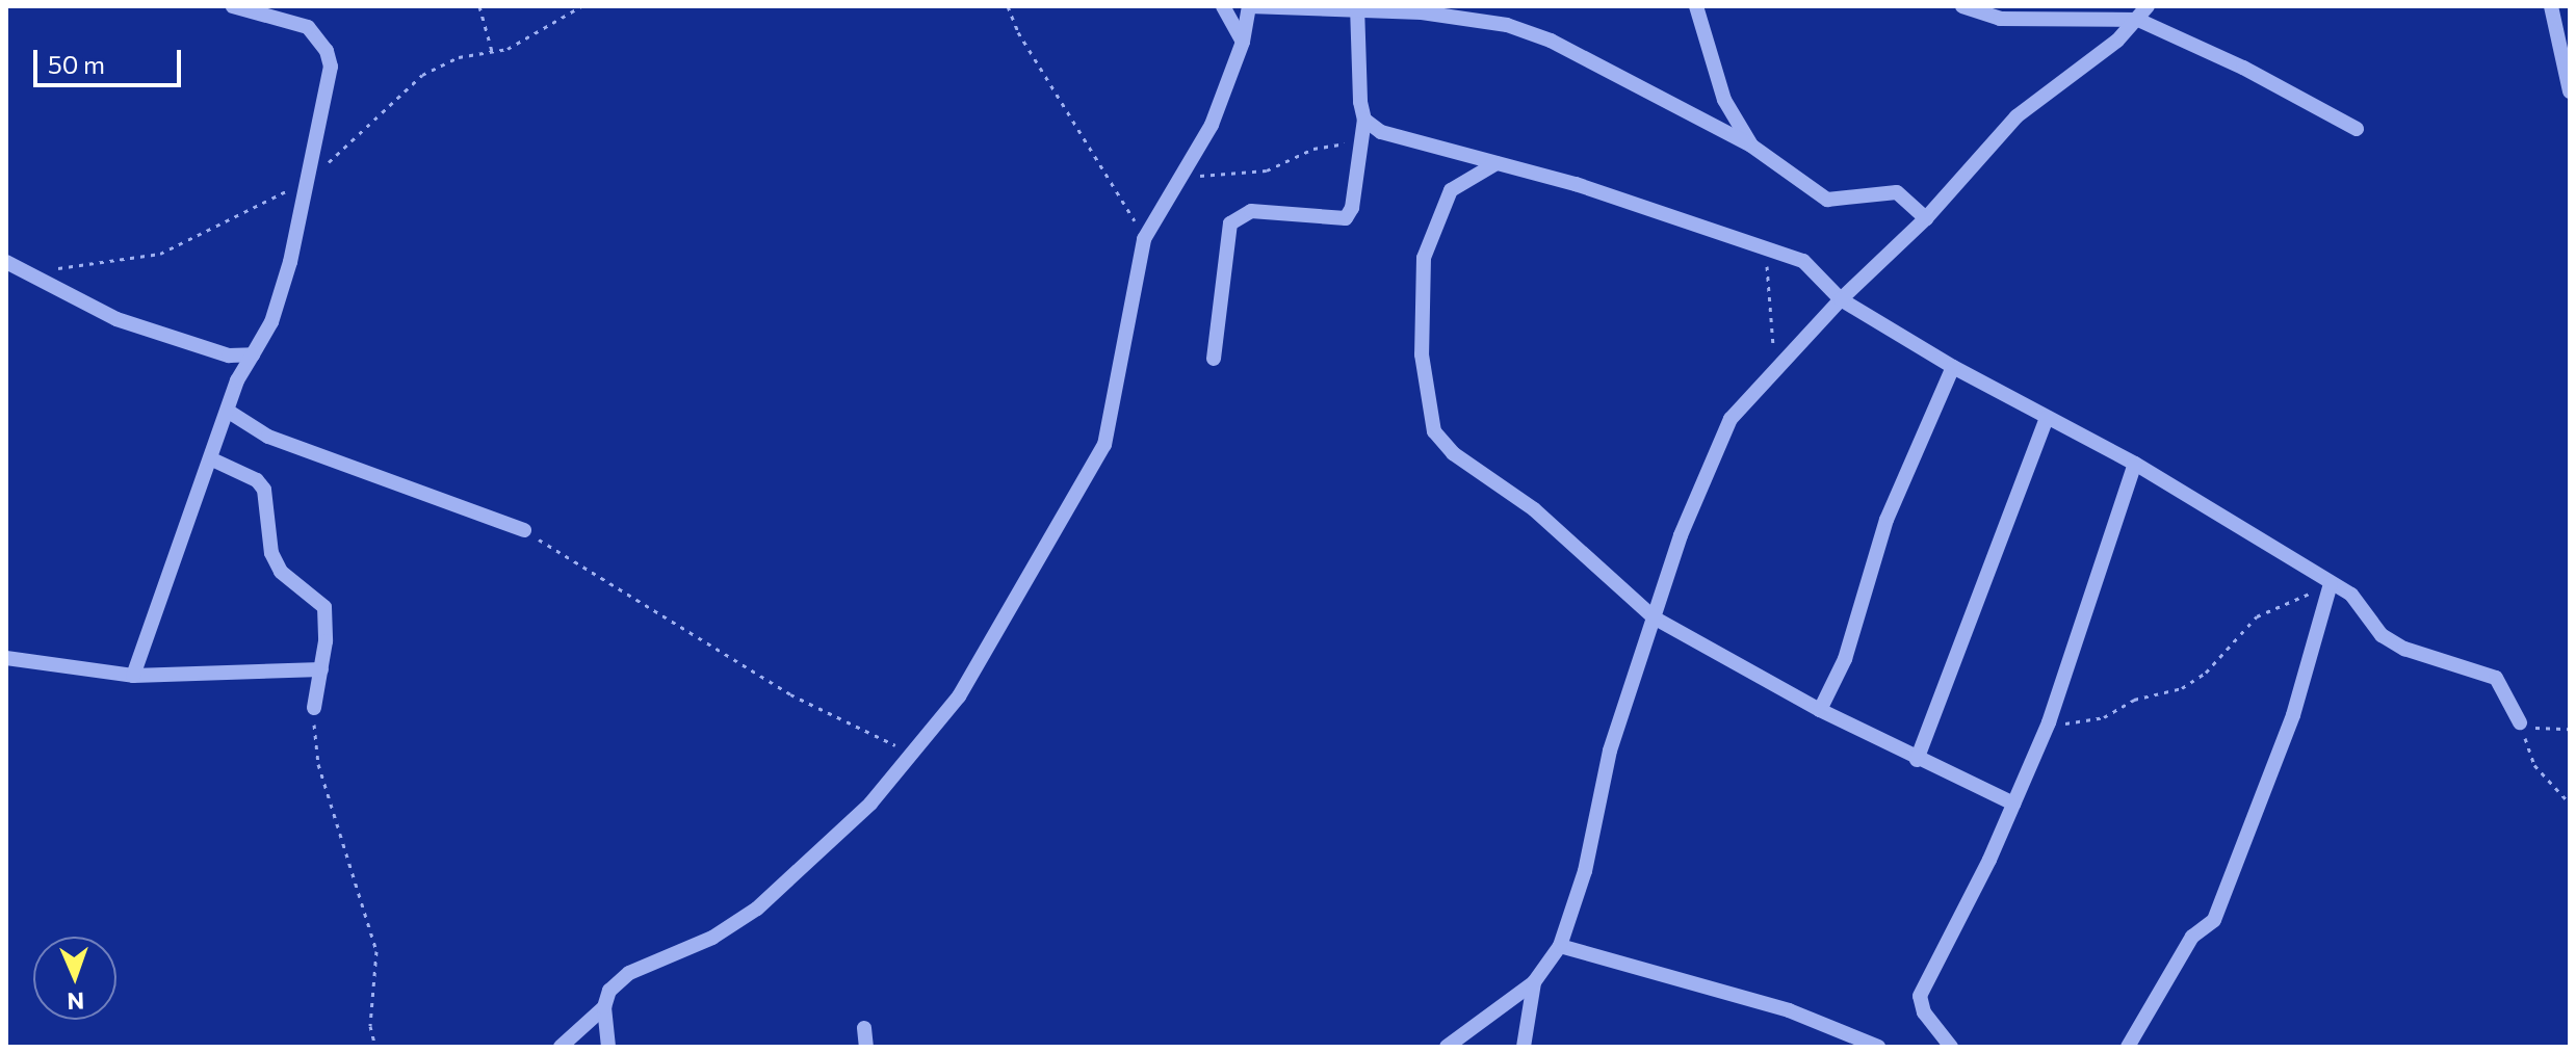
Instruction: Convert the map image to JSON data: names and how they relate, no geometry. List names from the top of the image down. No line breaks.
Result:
{"scale_bar":"50 m","north":"bottom"}
